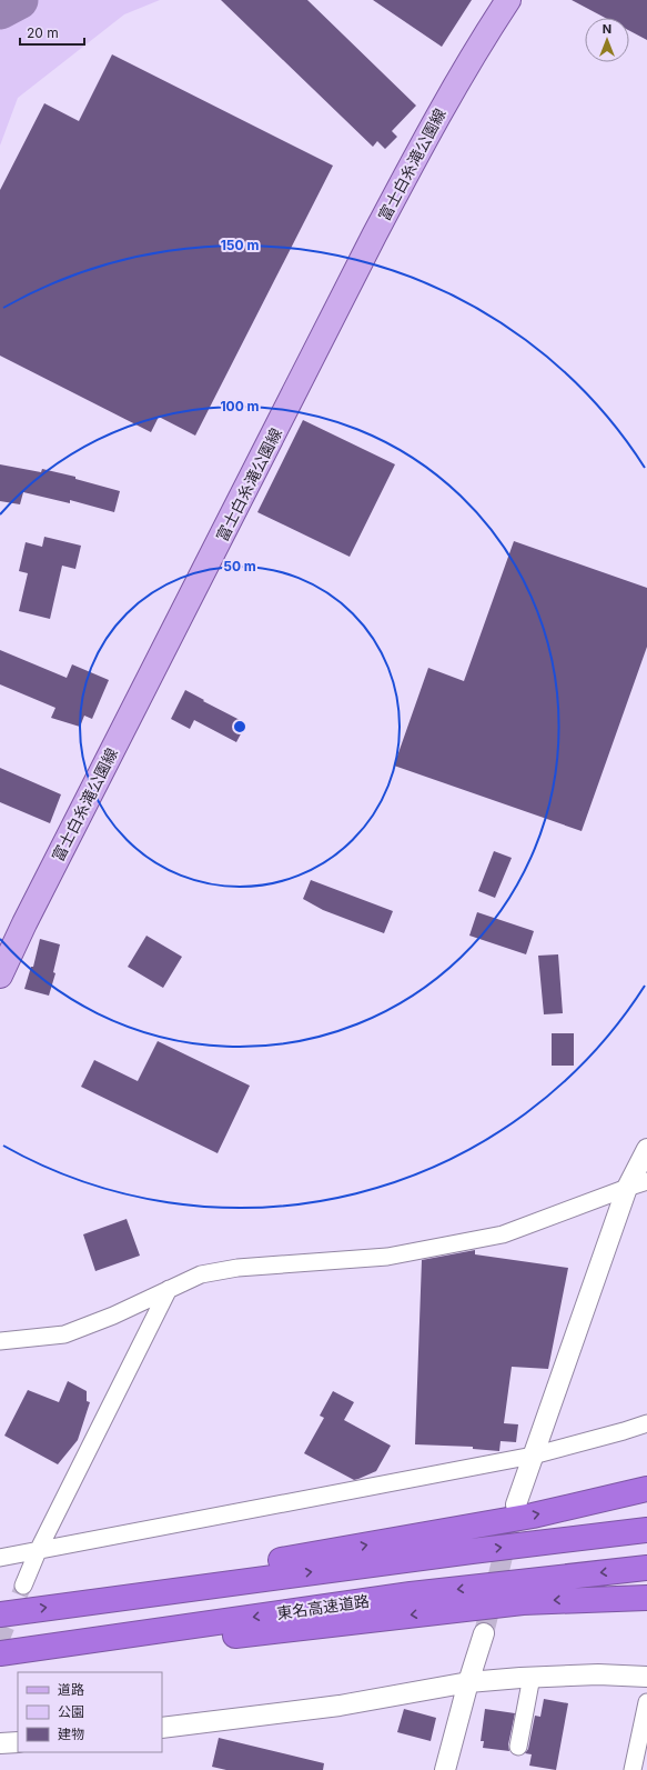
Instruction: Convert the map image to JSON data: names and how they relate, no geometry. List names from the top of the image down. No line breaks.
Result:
{"streets":{"highway":["東名高速道路"],"main road":["富士白糸滝公園線"]},"legend":["道路","公園","建物"],"scale_bar":"20 m","north":"top","rings":["150 m","100 m","50 m"]}
